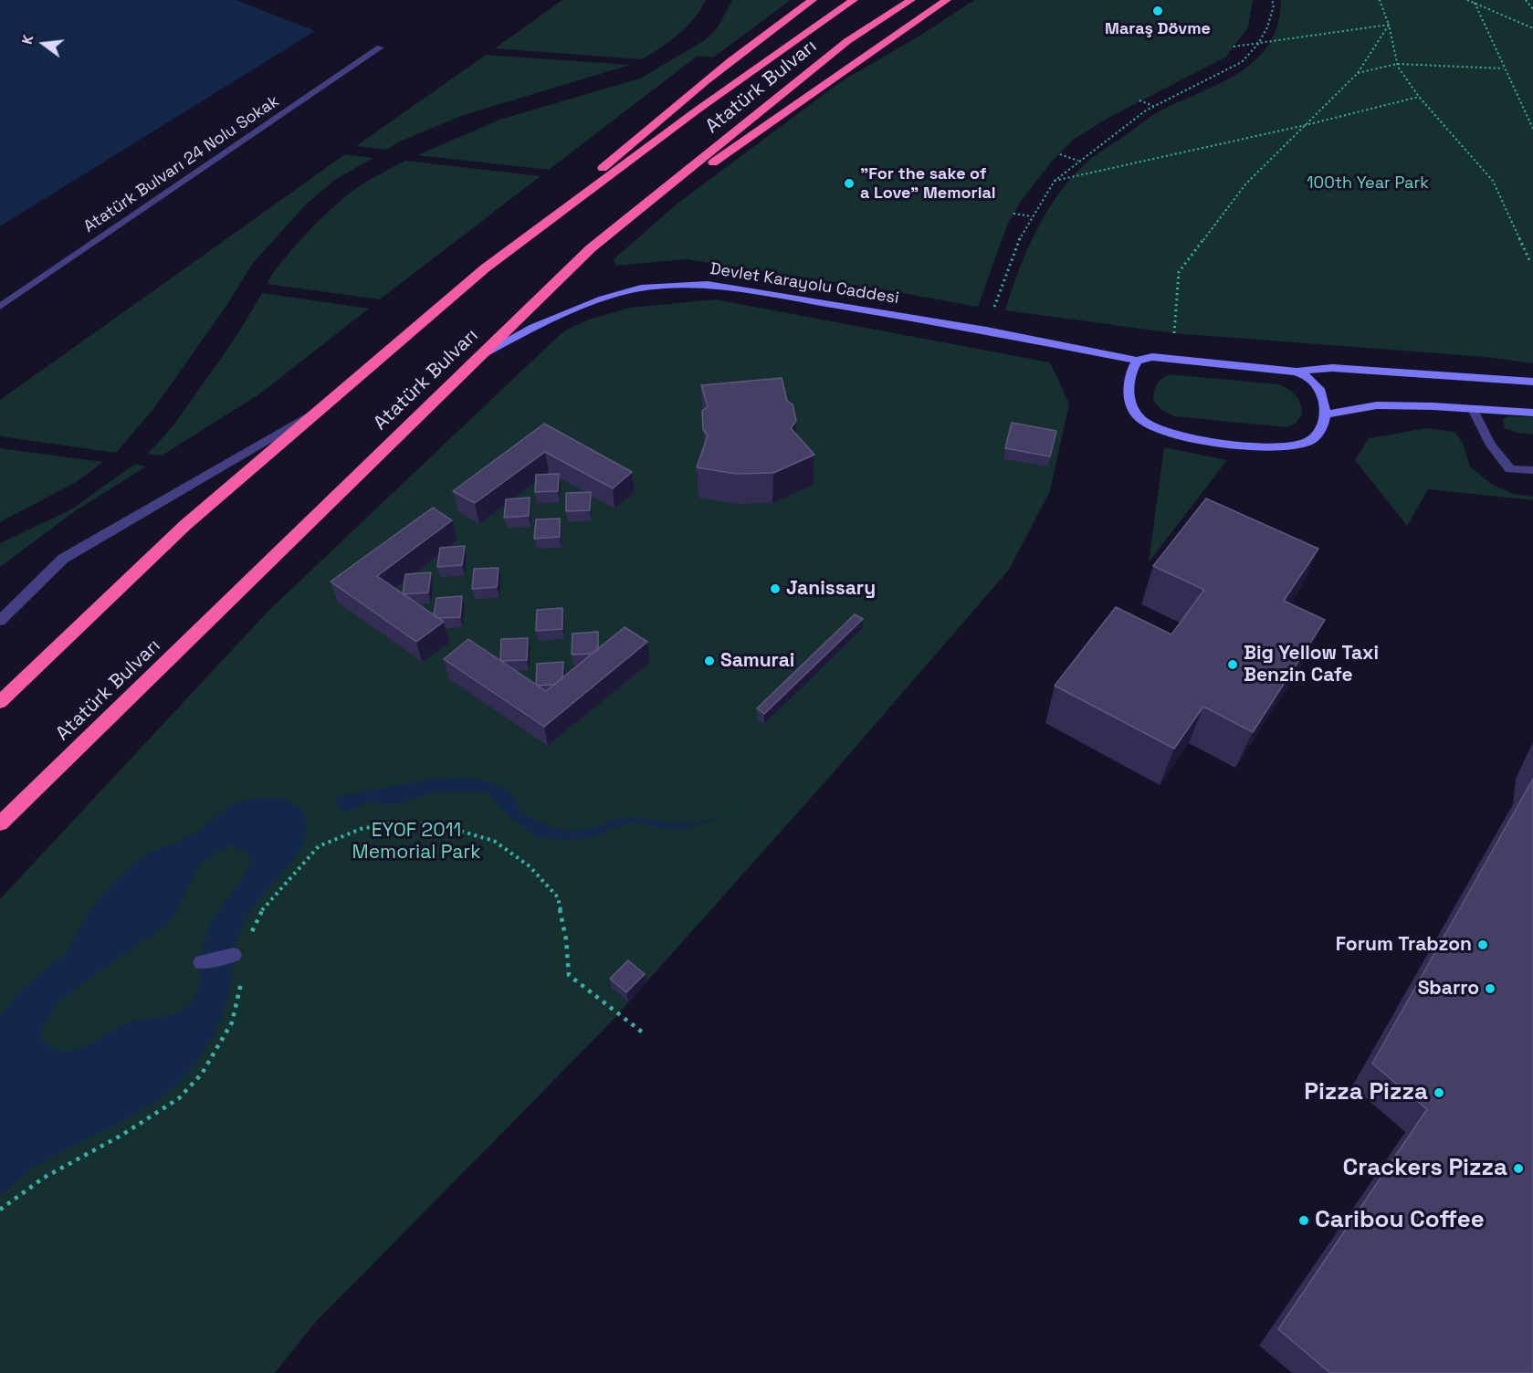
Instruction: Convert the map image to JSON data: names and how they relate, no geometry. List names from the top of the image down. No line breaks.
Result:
{"streets":{"highway":["Atatürk Bulvarı"],"street":["Atatürk Bulvarı 24 Nolu Sokak","Devlet Karayolu Caddesi"]},"crossings":[["Atatürk Bulvarı","Devlet Karayolu Caddesi"]],"parks":["100th Year Park","EYOF 2011 Memorial Park"],"places":["Maraş Dövme","\"For the sake of a Love\" Memorial","Janissary","Samurai","Big Yellow Taxi Benzin Cafe","Forum Trabzon","Sbarro","Pizza Pizza","Crackers Pizza","Caribou Coffee"],"north":"left"}
